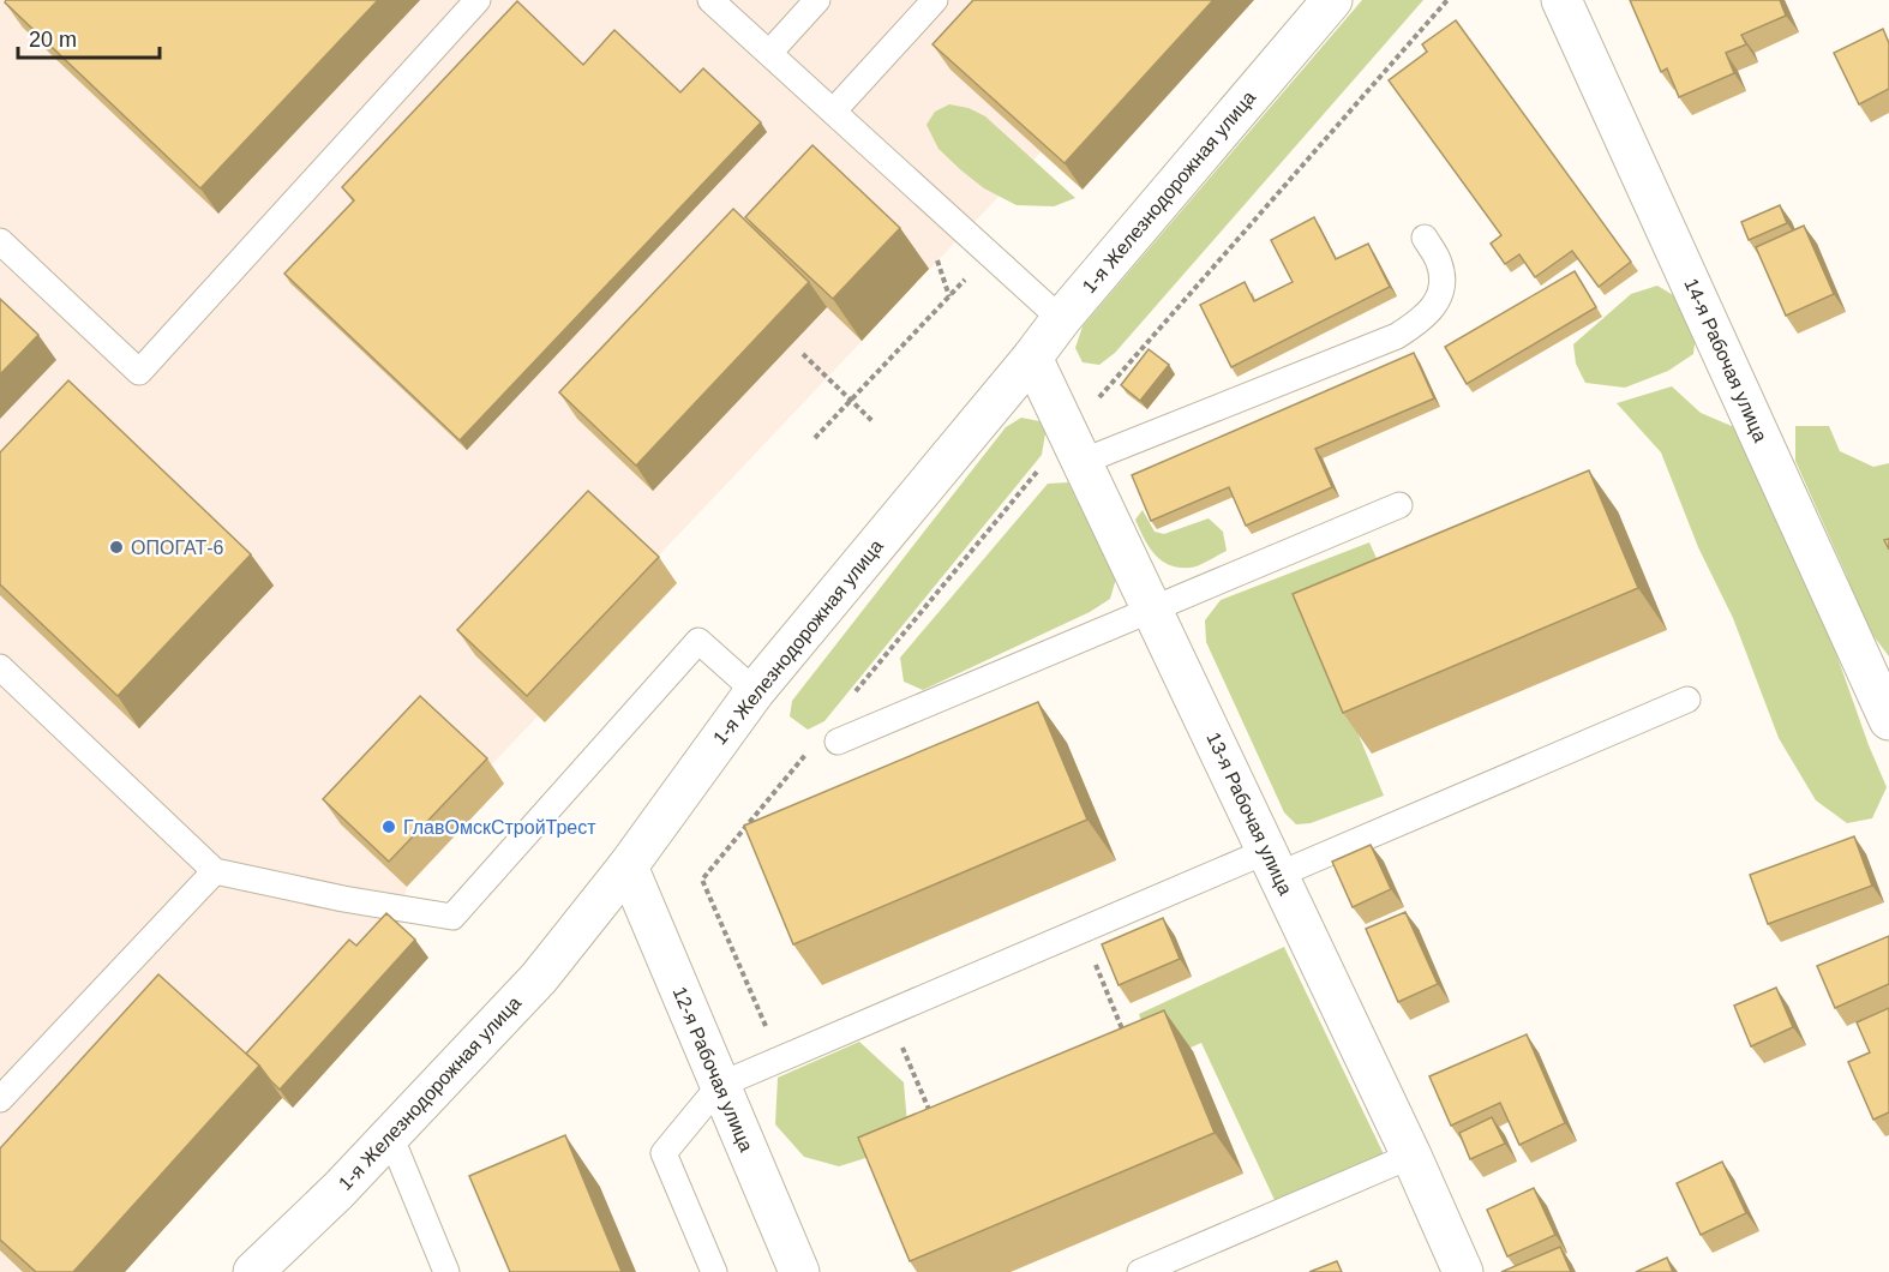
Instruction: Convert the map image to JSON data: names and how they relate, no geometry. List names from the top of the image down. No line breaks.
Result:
{"streets":{"street":["1-я Железнодорожная улица","14-я Рабочая улица","13-я Рабочая улица","12-я Рабочая улица"]},"crossings":[["1-я Железнодорожная улица","13-я Рабочая улица"],["1-я Железнодорожная улица","12-я Рабочая улица"]],"places":["ОПОГАТ-6","ГлавОмскСтройТрест"],"scale_bar":"20 m"}
